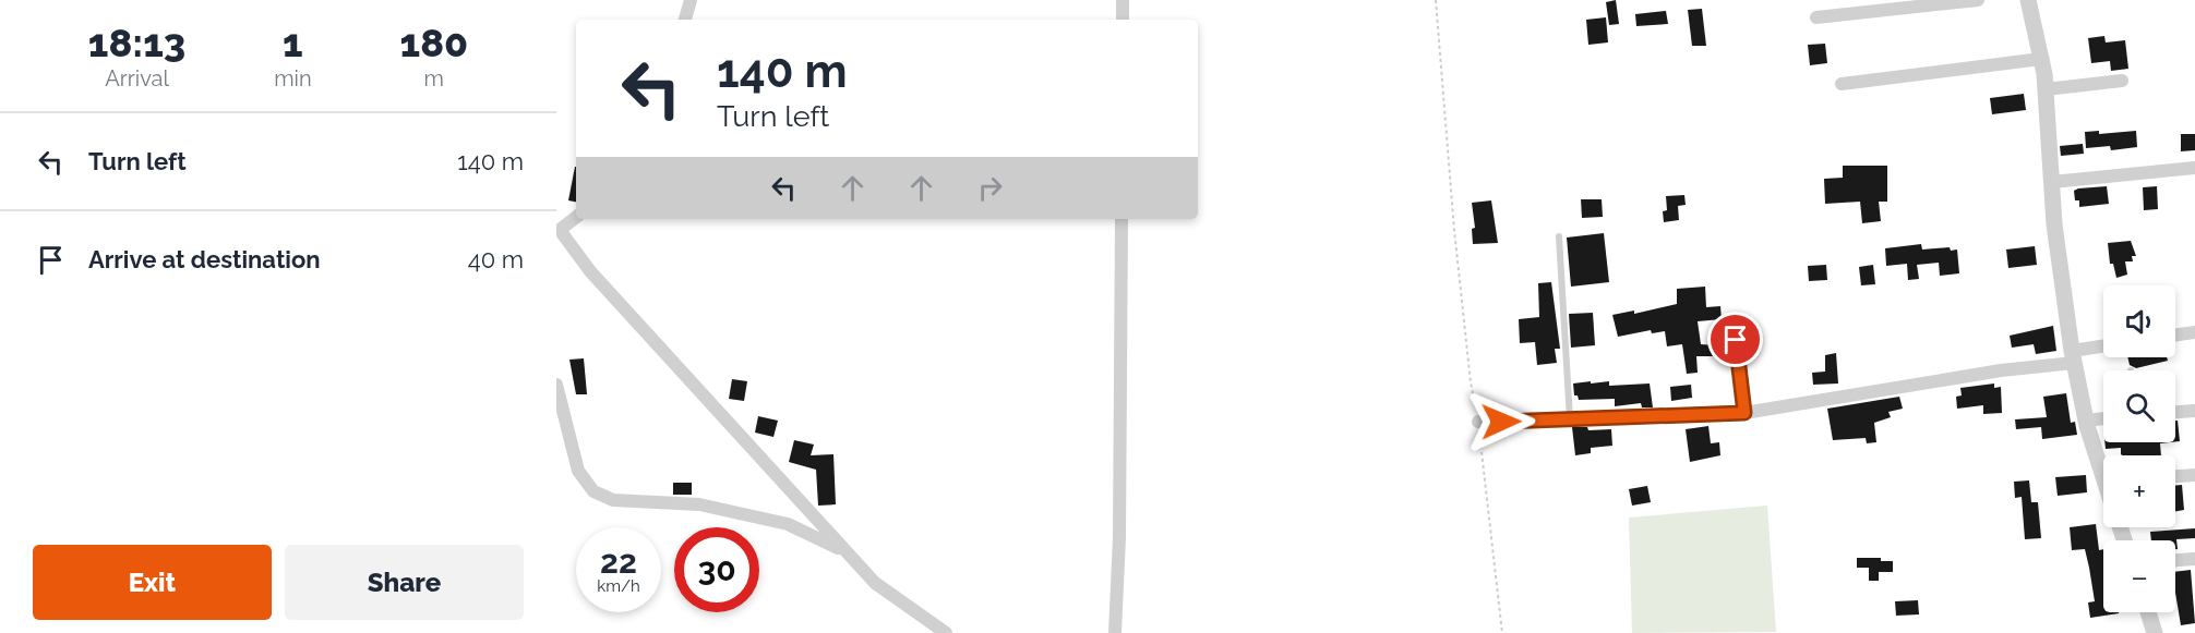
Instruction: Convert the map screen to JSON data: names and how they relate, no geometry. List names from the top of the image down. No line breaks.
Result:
{"page":{"eta":["18:13","Arrival","1","min","180","m"],"turn":["140 m","Turn left"],"list":[{"name":"Turn left","value":"140 m"},{"name":"Arrive at destination","value":"40 m"}],"map_buttons":["+","−"],"speed":"22 km/h","limit":"30","buttons":["Exit","Share"]}}
